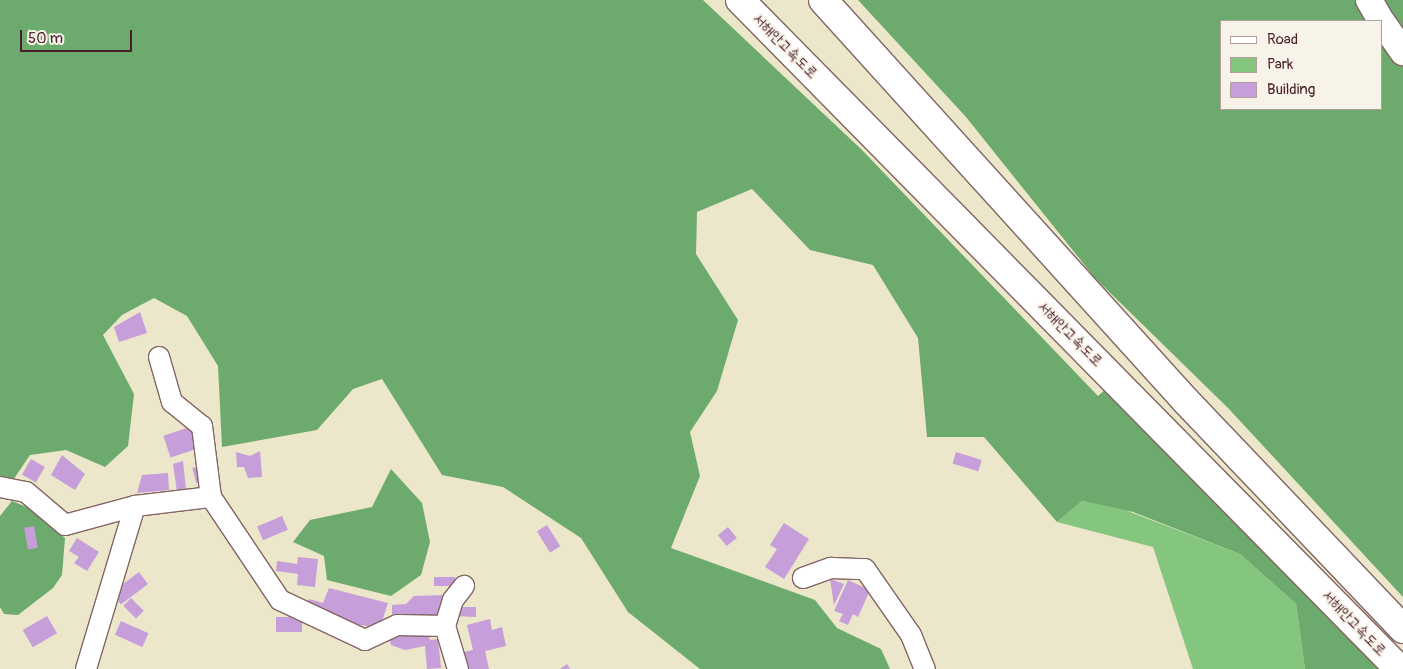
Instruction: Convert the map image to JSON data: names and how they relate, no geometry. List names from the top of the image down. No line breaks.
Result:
{"streets":{"highway":["서해안고속도로"]},"legend":["Road","Park","Building"],"scale_bar":"50 m"}
